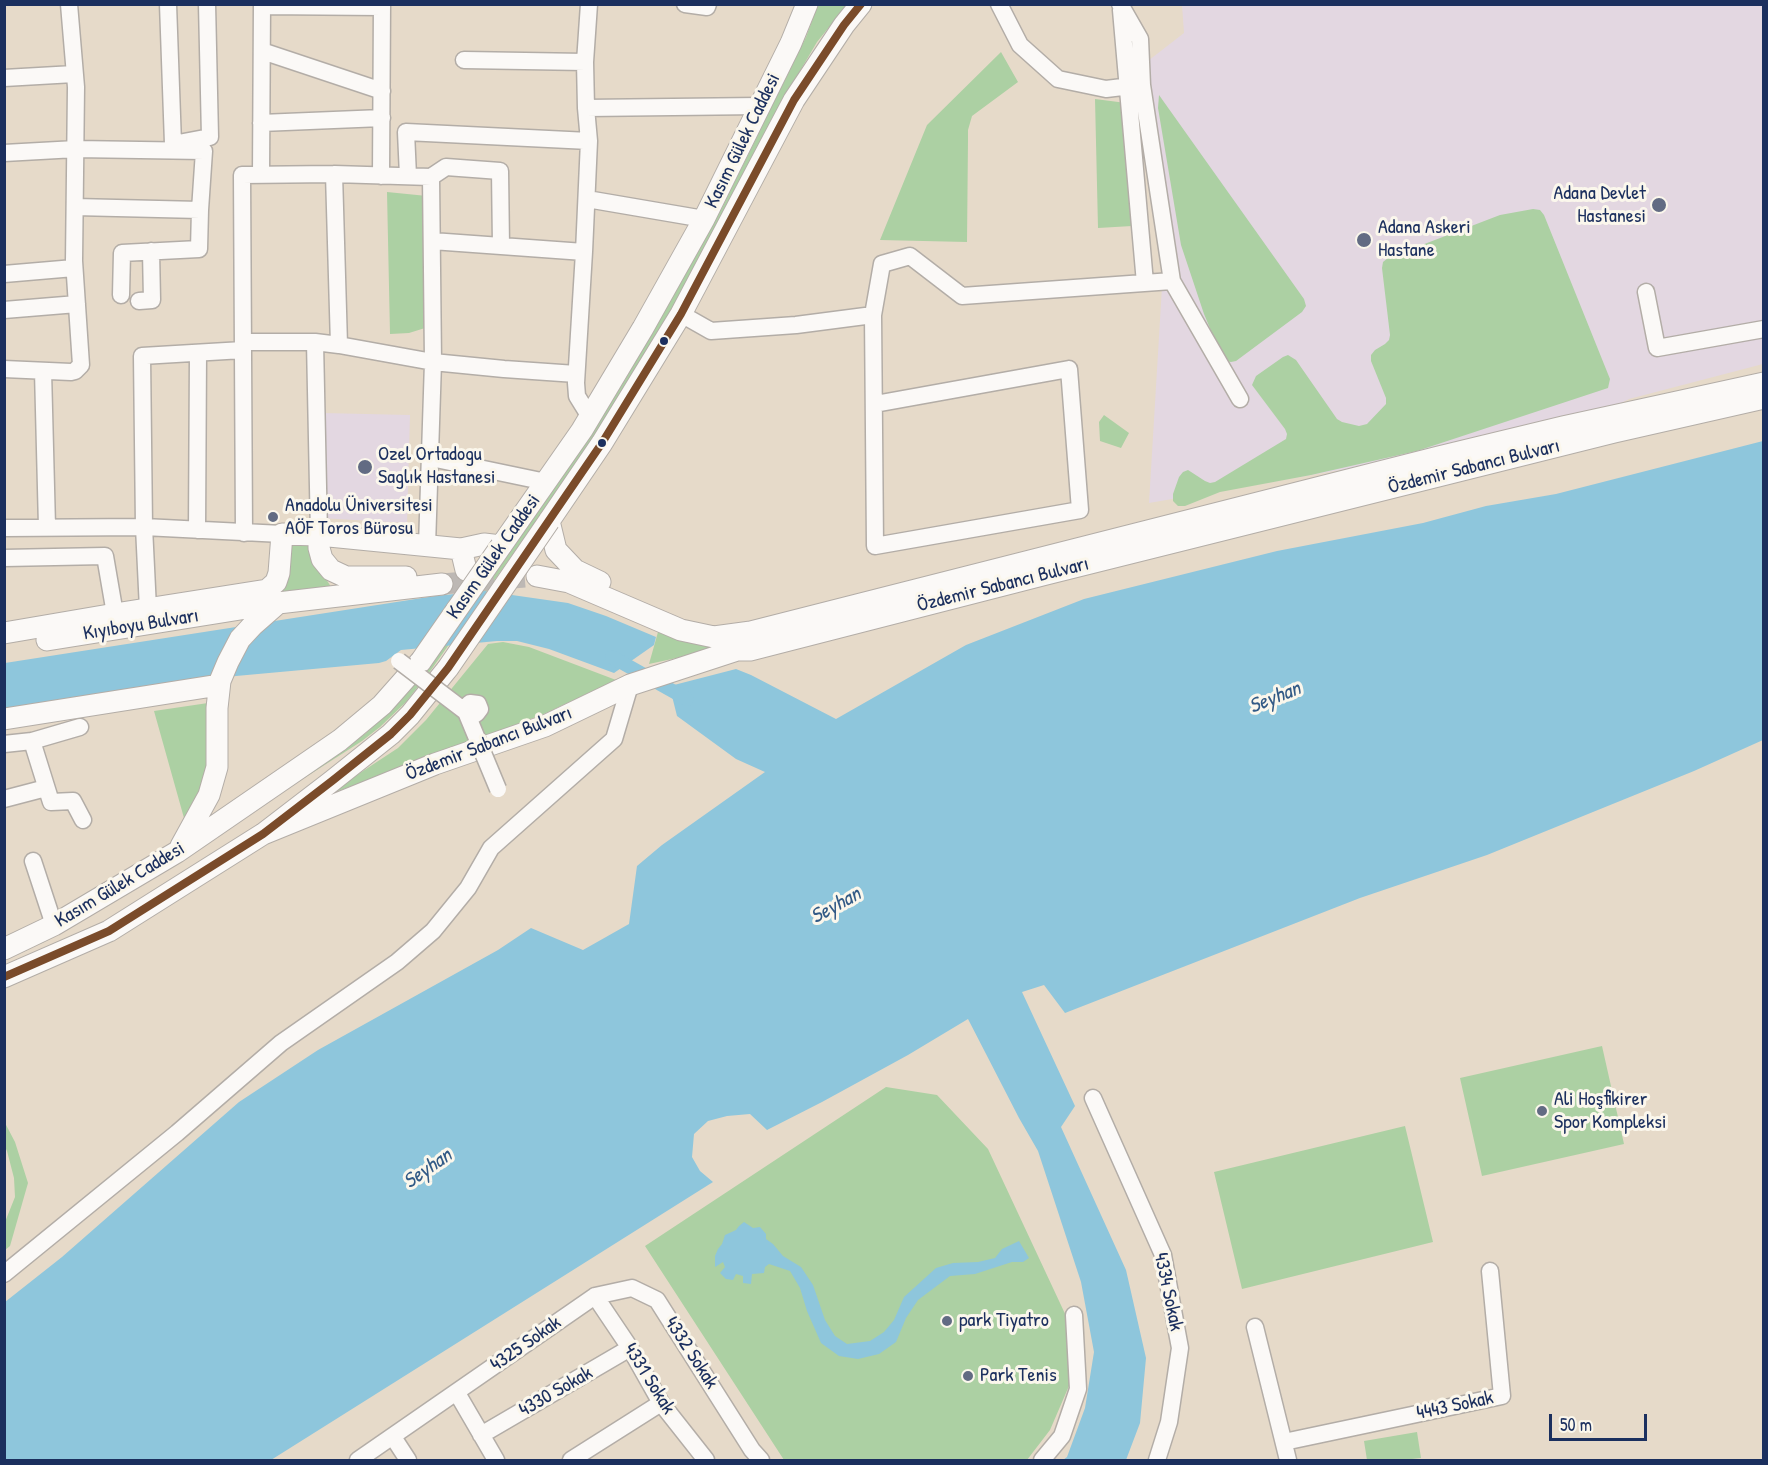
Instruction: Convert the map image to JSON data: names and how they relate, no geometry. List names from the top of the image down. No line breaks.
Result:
{"streets":{"main road":["Kasım Gülek Caddesi","Özdemir Sabancı Bulvarı","Kıyıboyu Bulvarı"],"street":["4334 Sokak","4325 Sokak","4332 Sokak","4331 Sokak","4330 Sokak","4443 Sokak"]},"crossings":[["Kasım Gülek Caddesi","Özdemir Sabancı Bulvarı"],["4325 Sokak","4332 Sokak"],["4325 Sokak","4331 Sokak"],["4332 Sokak","4331 Sokak"],["4331 Sokak","4330 Sokak"]],"water":["Seyhan"],"places":["Adana Devlet Hastanesi","Adana Askeri Hastane","Ozel Ortadogu Saglık Hastanesi","Anadolu Üniversitesi AÖF Toros Bürosu","Ali Hoşfikirer Spor Kompleksi","park Tiyatro","Park Tenis"],"scale_bar":"50 m"}
